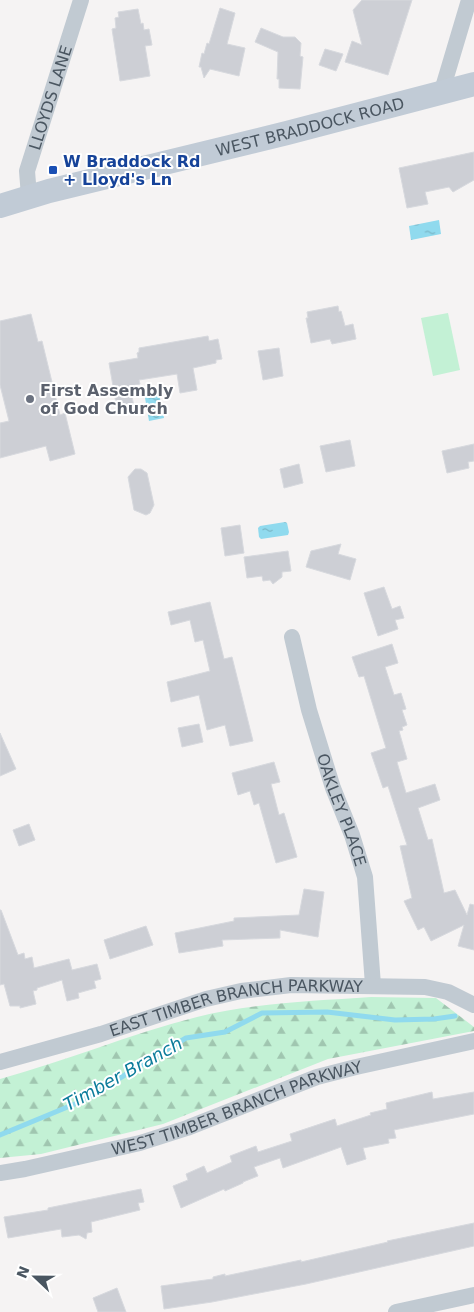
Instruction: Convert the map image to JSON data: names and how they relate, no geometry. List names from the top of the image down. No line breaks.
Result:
{"streets":{"main road":["WEST BRADDOCK ROAD"],"street":["LLOYDS LANE","OAKLEY PLACE","EAST TIMBER BRANCH PARKWAY","WEST TIMBER BRANCH PARKWAY"]},"crossings":[["LLOYDS LANE","WEST BRADDOCK ROAD"],["OAKLEY PLACE","EAST TIMBER BRANCH PARKWAY"]],"water":["Timber Branch"],"places":{"transit":["W Braddock Rd + Lloyd's Ln"],"other":["First Assembly of God Church"]},"north":"left"}
